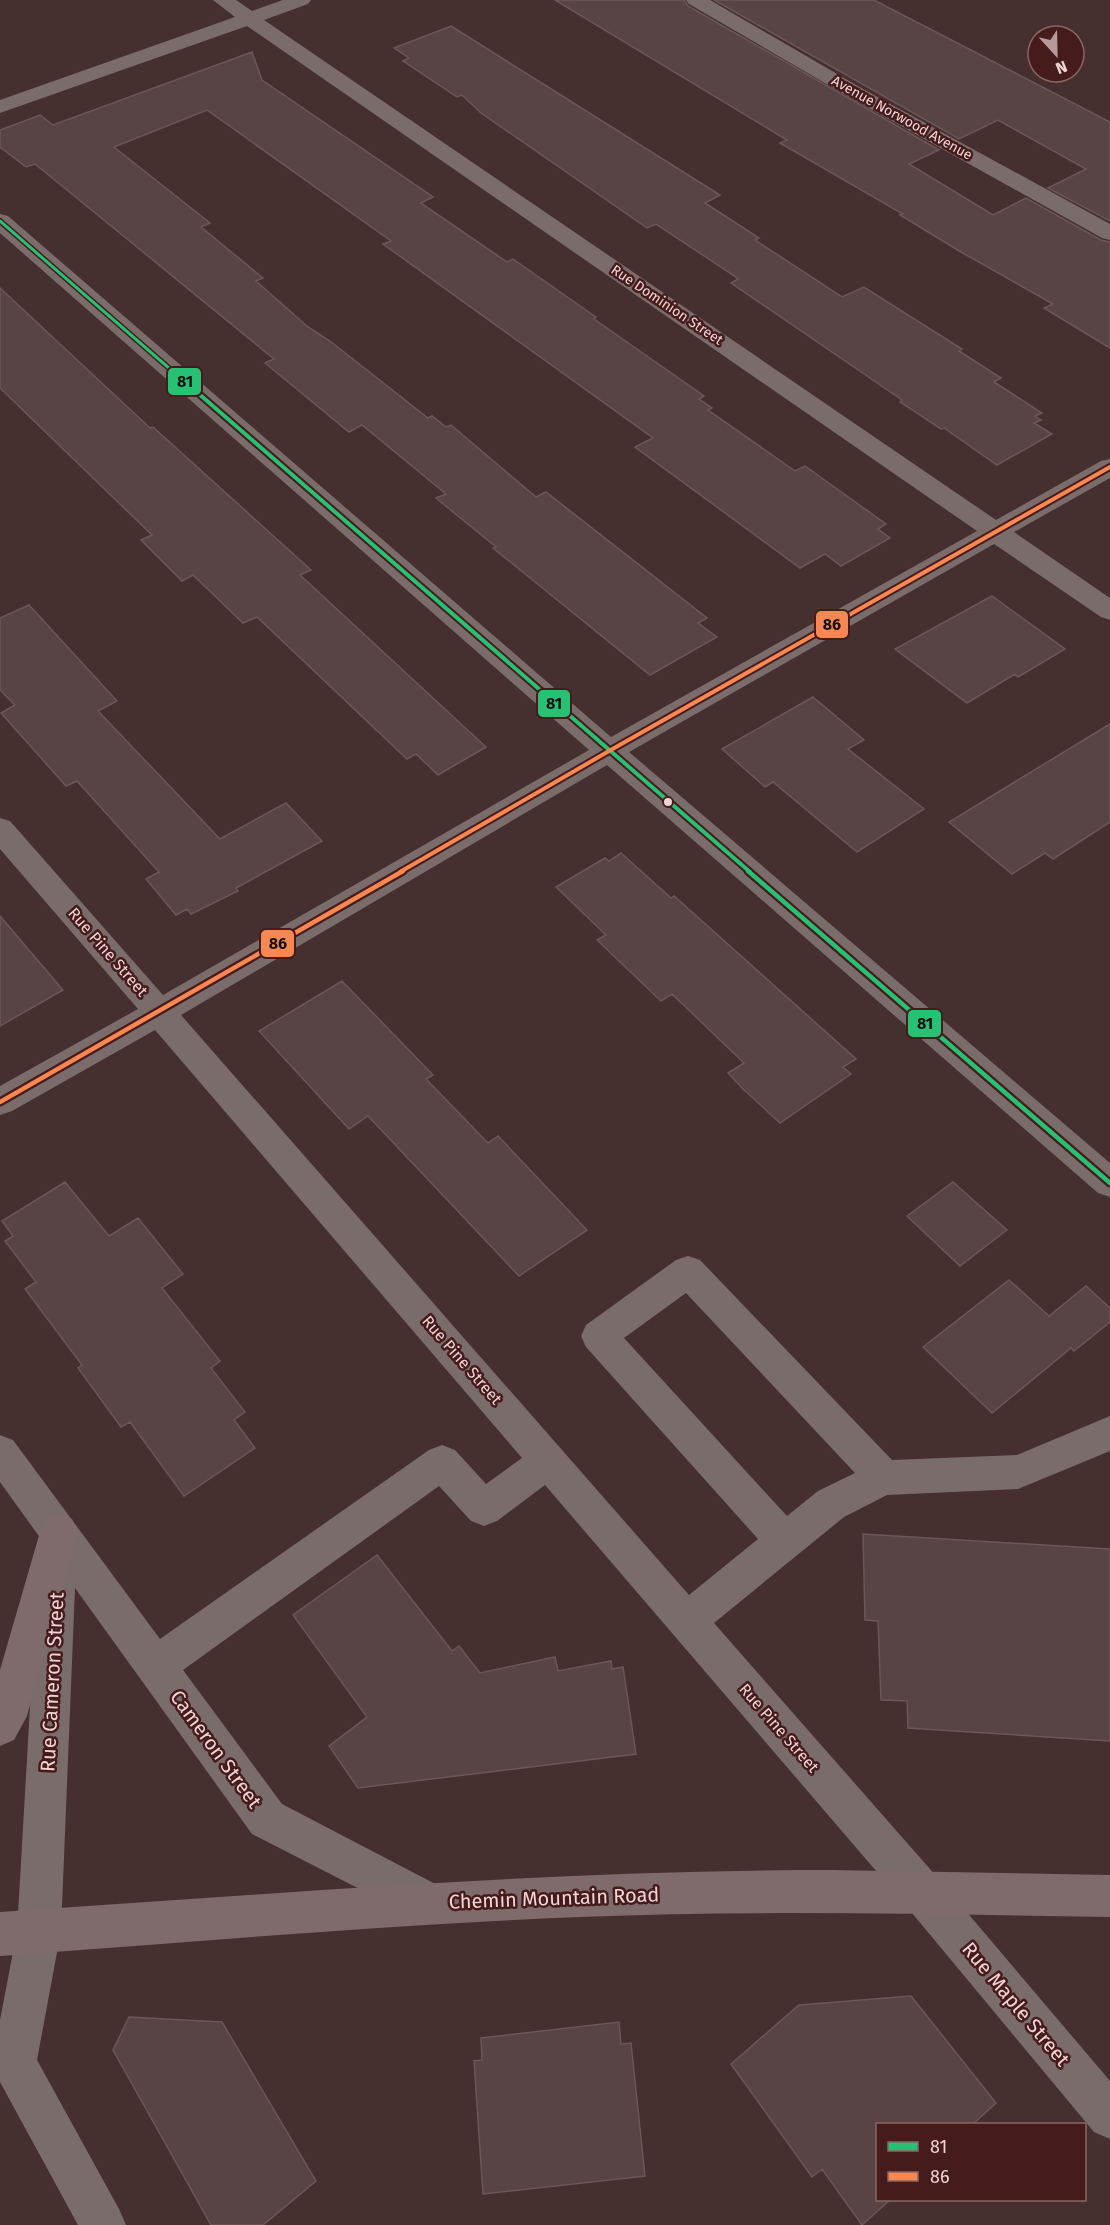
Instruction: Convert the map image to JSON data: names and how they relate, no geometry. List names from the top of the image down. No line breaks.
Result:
{"streets":{"main road":["Chemin Mountain Road"],"street":["Avenue Norwood Avenue","Rue Dominion Street","Rue Pine Street","Rue Cameron Street","Cameron Street","Rue Maple Street"]},"crossings":[["Rue Pine Street","Chemin Mountain Road"],["Rue Pine Street","Rue Maple Street"],["Rue Cameron Street","Cameron Street"],["Rue Cameron Street","Chemin Mountain Road"],["Cameron Street","Chemin Mountain Road"],["Chemin Mountain Road","Rue Maple Street"]],"lines":["transit line 81","transit line 86"],"legend":["81","86"],"north":"bottom"}
